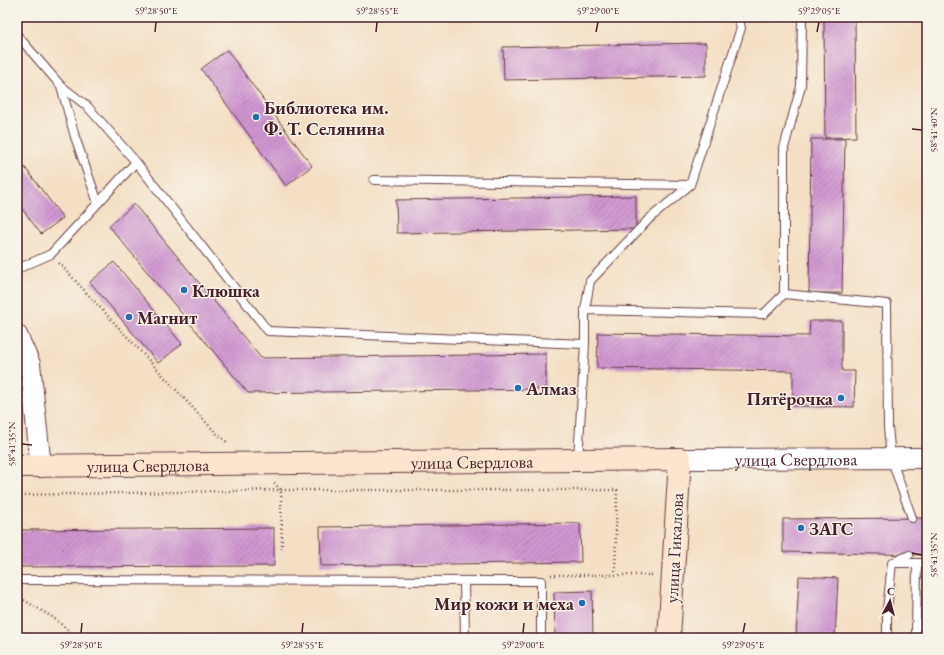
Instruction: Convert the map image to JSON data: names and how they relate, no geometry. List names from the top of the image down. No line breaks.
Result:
{"streets":{"main road":["улица Свердлова","улица Гикалова"]},"crossings":[["улица Свердлова","улица Гикалова"]],"places":["Библиотека им. Ф. Т. Селянина","Клюшка","Магнит","Алмаз","Пятёрочка","ЗАГС","Мир кожи и меха"],"north":"top","coordinates":["59°28'50\"E","59°28'55\"E","59°29'00\"E","59°29'05\"E","58°41'40\"N","58°41'35\"N"]}
